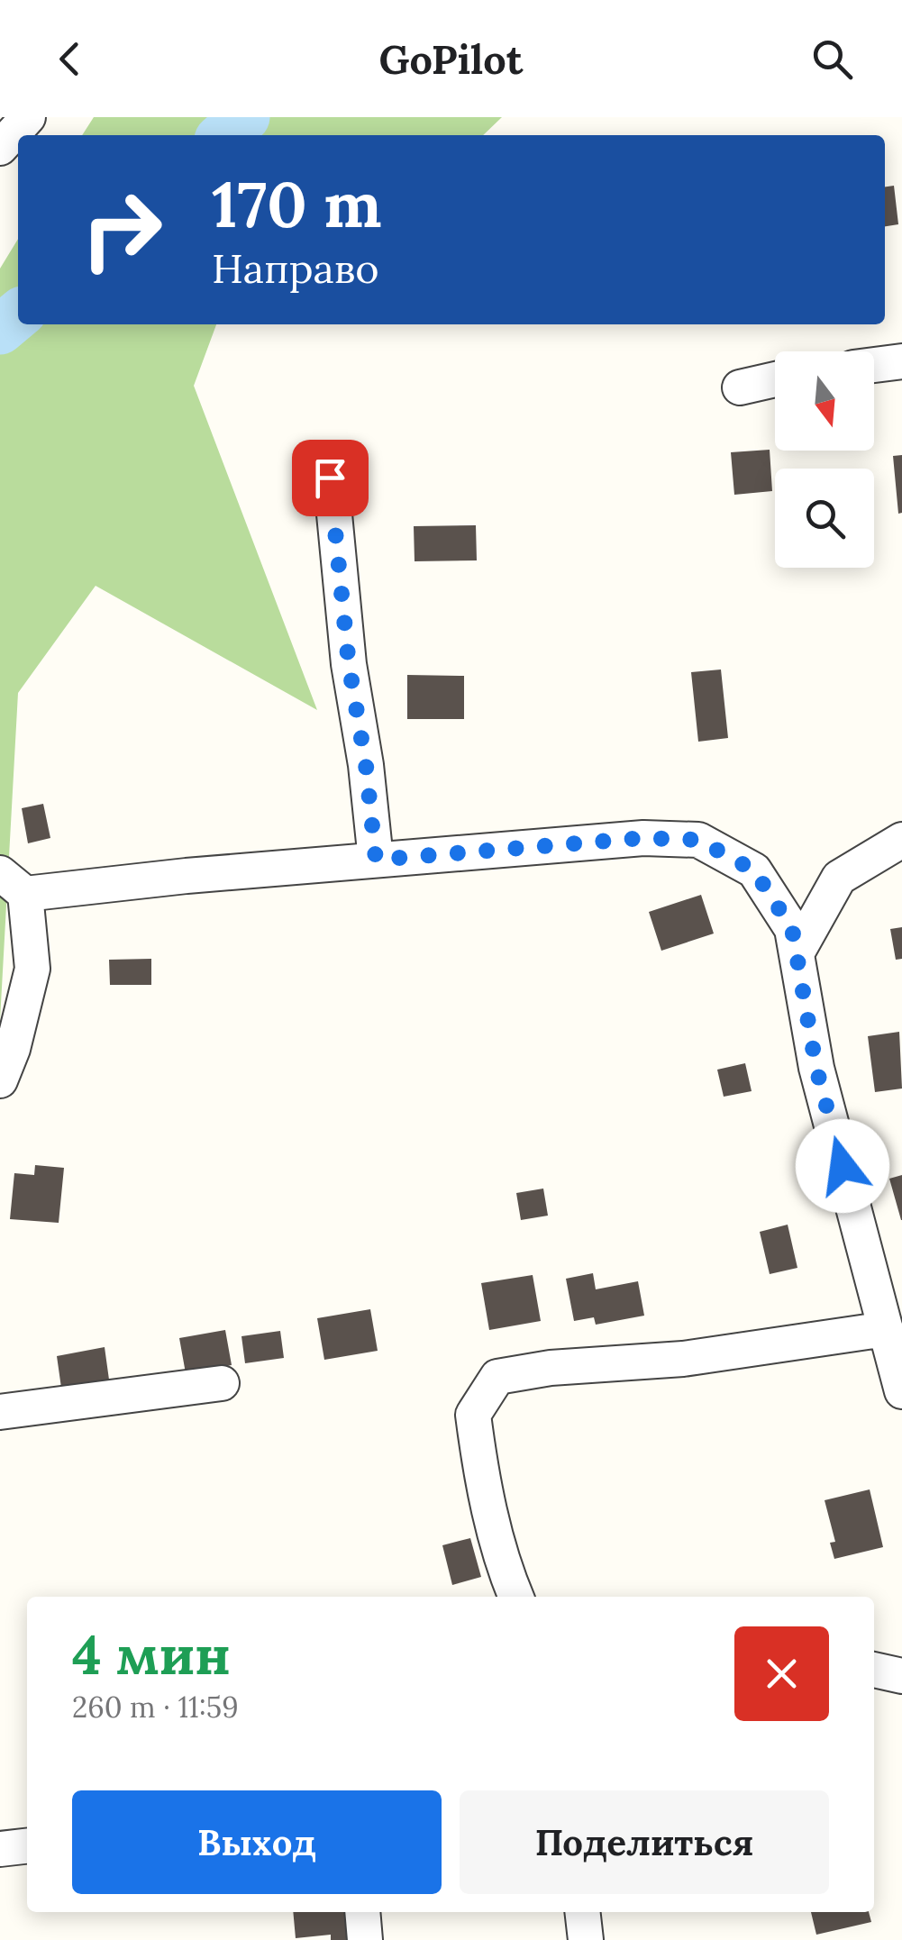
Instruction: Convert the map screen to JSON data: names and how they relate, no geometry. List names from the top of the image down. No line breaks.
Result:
{"north":"bottom","page":{"header":"GoPilot","turn":["170 m","Направо"],"heading":["4 мин","260 m · 11:59"],"buttons":["Выход","Поделиться"]}}
